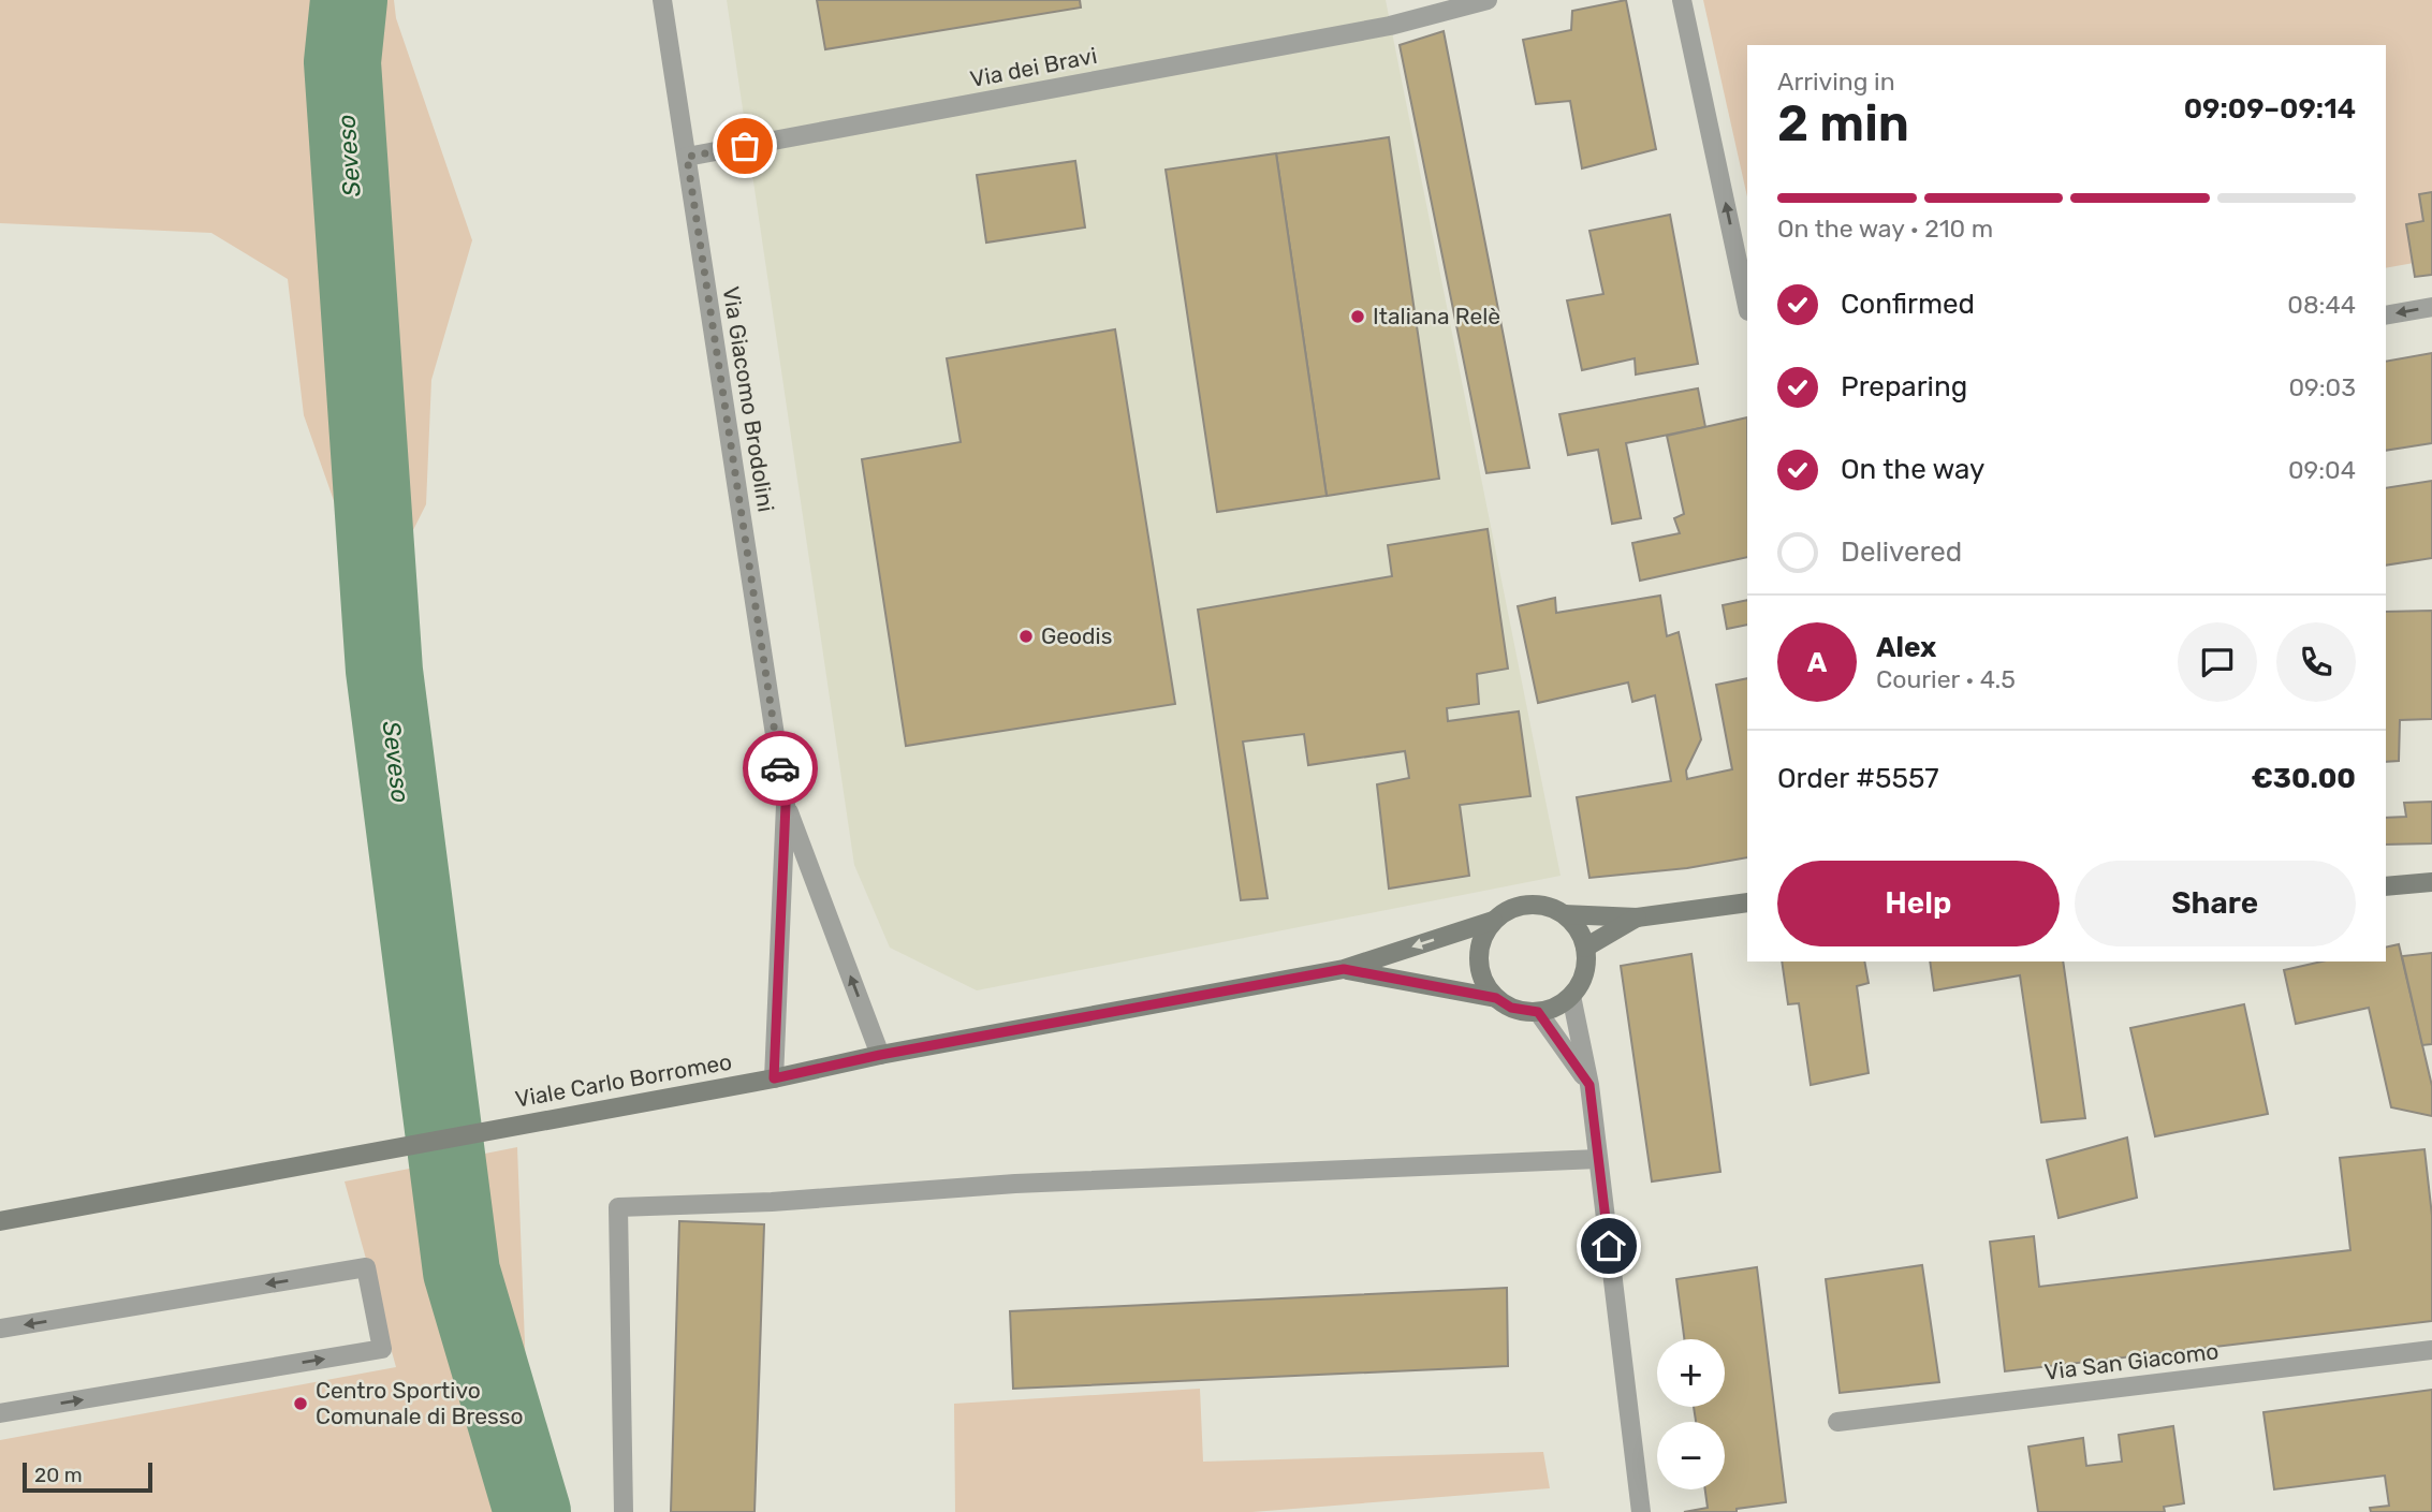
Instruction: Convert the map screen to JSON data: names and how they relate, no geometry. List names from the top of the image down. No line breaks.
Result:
{"streets":{"street":["Via dei Bravi","Via Giacomo Brodolini","Viale Carlo Borromeo","Via San Giacomo"]},"crossings":[["Via dei Bravi","Via Giacomo Brodolini"],["Via Giacomo Brodolini","Viale Carlo Borromeo"]],"water":["Seveso"],"places":["Italiana Relè","Geodis","Centro Sportivo Comunale di Bresso"],"scale_bar":"20 m","page":{"heading":["2 min","Arriving in","09:09–09:14"],"panel":["Alex","Courier · 4.5","Order #5557","€30.00"],"bar":"On the way · 210 m","list":[["Confirmed","08:44"],["Preparing","09:03"],["On the way","09:04"],"Delivered"],"round":"A","buttons":["Help","Share"],"map_buttons":["+","−"],"scale":"20 m"}}
